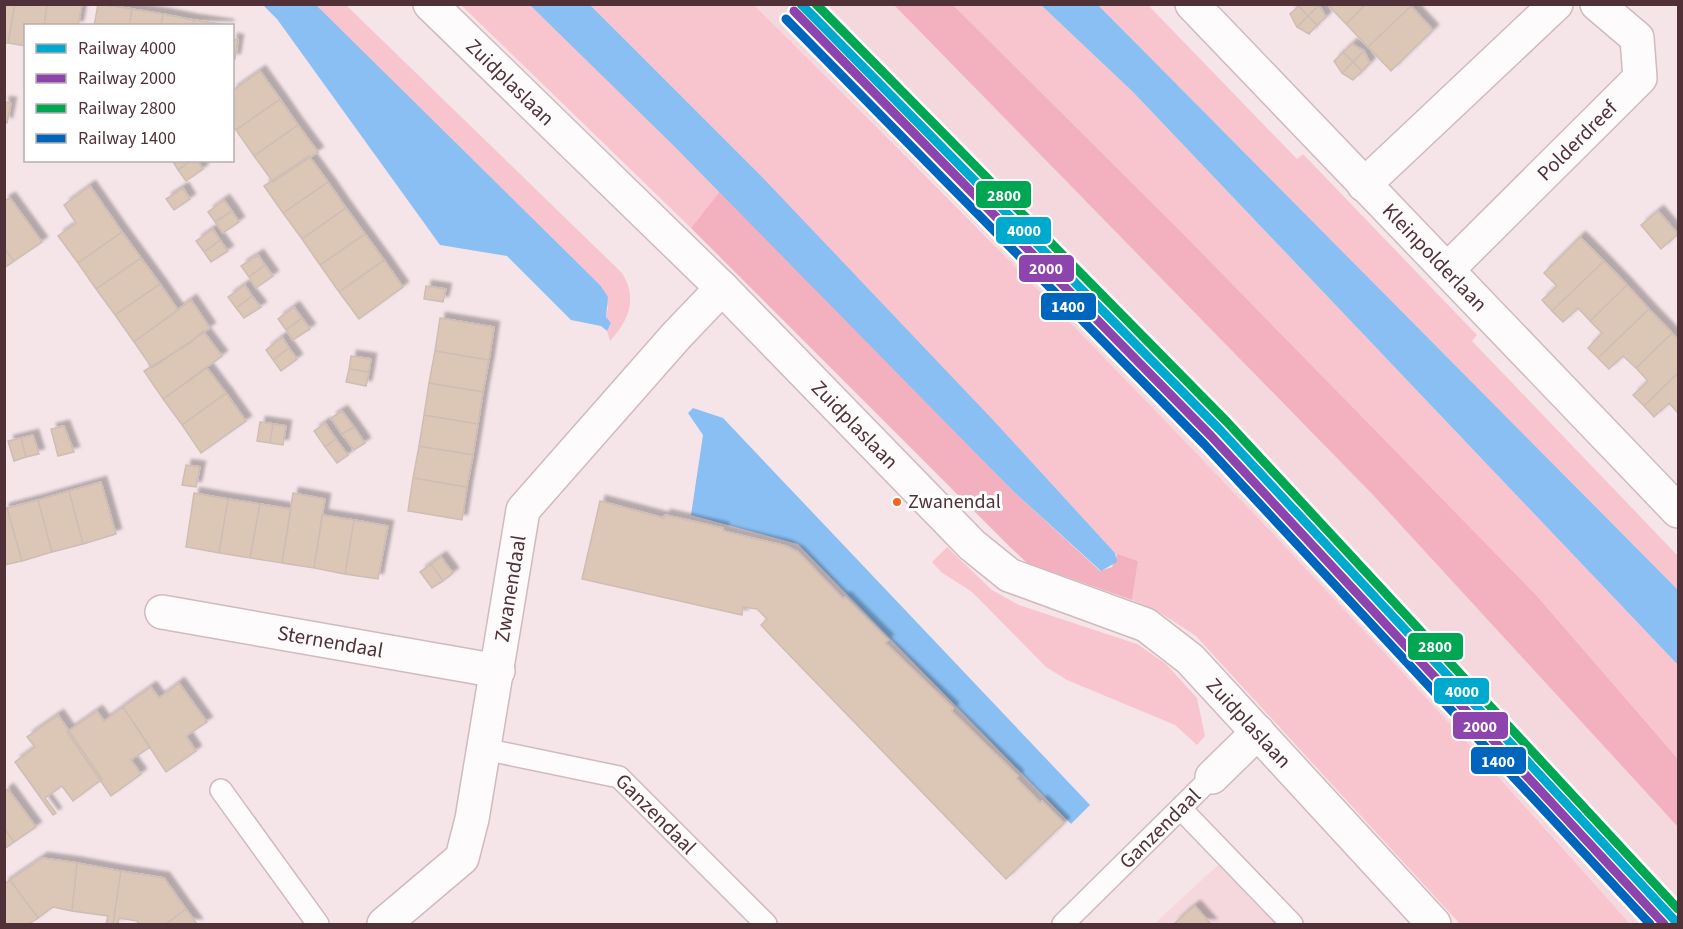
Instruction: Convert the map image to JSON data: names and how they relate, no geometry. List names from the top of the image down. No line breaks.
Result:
{"streets":{"street":["Zuidplaslaan","Polderdreef","Kleinpolderlaan","Zwanendaal","Sternendaal","Ganzendaal"]},"crossings":[["Zuidplaslaan","Zwanendaal"],["Zuidplaslaan","Ganzendaal"],["Polderdreef","Kleinpolderlaan"],["Zwanendaal","Sternendaal"],["Zwanendaal","Ganzendaal"]],"places":["Zwanendal"],"lines":["rail line 4000","rail line 2800","rail line 2000","rail line 1400"],"legend":["Railway 4000","Railway 2000","Railway 2800","Railway 1400"]}
